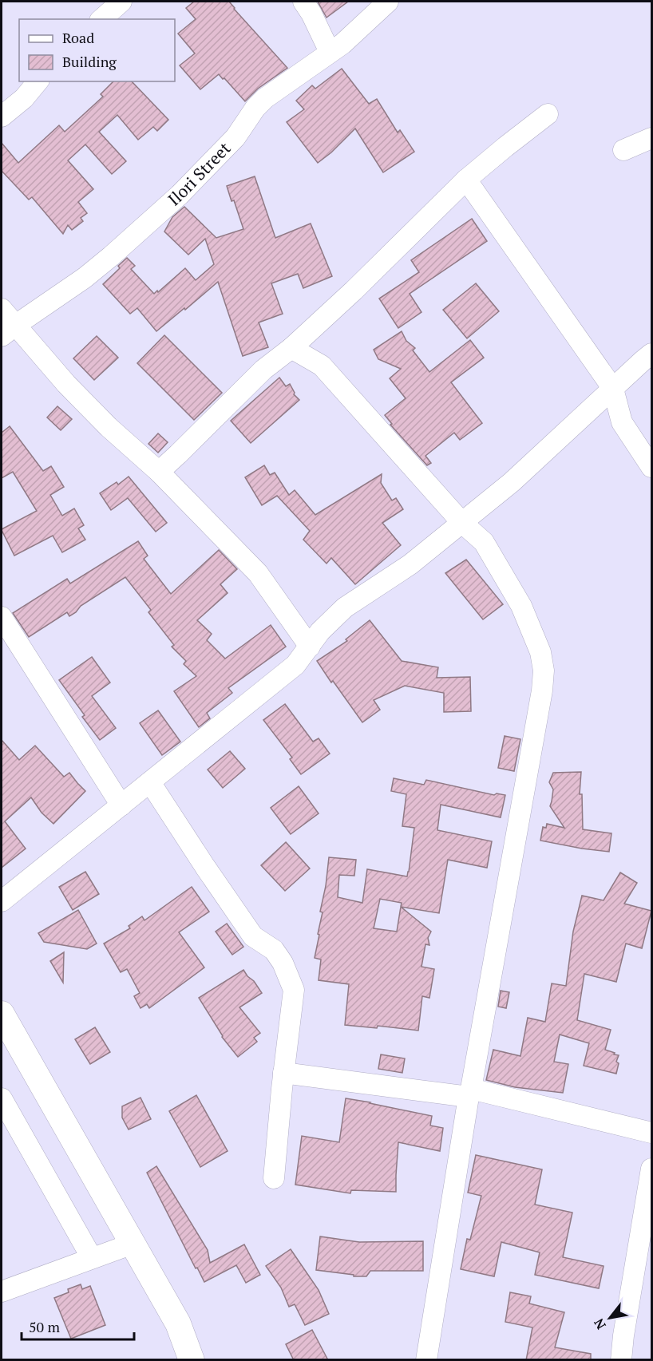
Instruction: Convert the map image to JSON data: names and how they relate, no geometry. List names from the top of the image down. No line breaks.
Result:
{"streets":{"street":["Ilori Street"]},"legend":["Road","Building"],"scale_bar":"50 m","north":"bottom left"}
